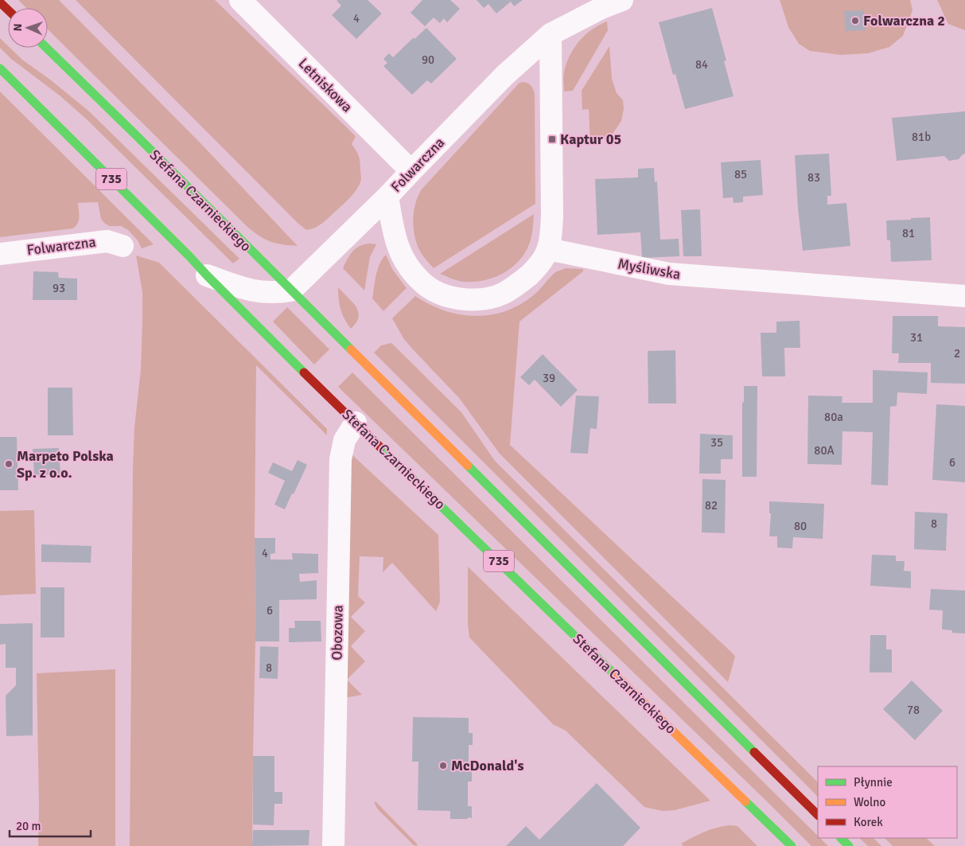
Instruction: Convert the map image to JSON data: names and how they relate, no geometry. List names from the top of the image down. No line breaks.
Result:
{"streets":{"main road":["735","Stefana Czarnieckiego"],"street":["Letniskowa","Folwarczna","Myśliwska","Obozowa"]},"crossings":[["Letniskowa","Folwarczna"],["Folwarczna","Stefana Czarnieckiego"],["Stefana Czarnieckiego","Obozowa"]],"places":{"other":["Folwarczna 2","Marpeto Polska Sp. z o.o.","McDonald's"],"transit":["Kaptur 05"]},"house_numbers":["4","90","84","81b","85","83","81","93","31","2","39","80a","35","80A","6","82","8","80","4","6","8","78"],"legend":["Płynnie","Wolno","Korek"],"scale_bar":"20 m","north":"left"}
